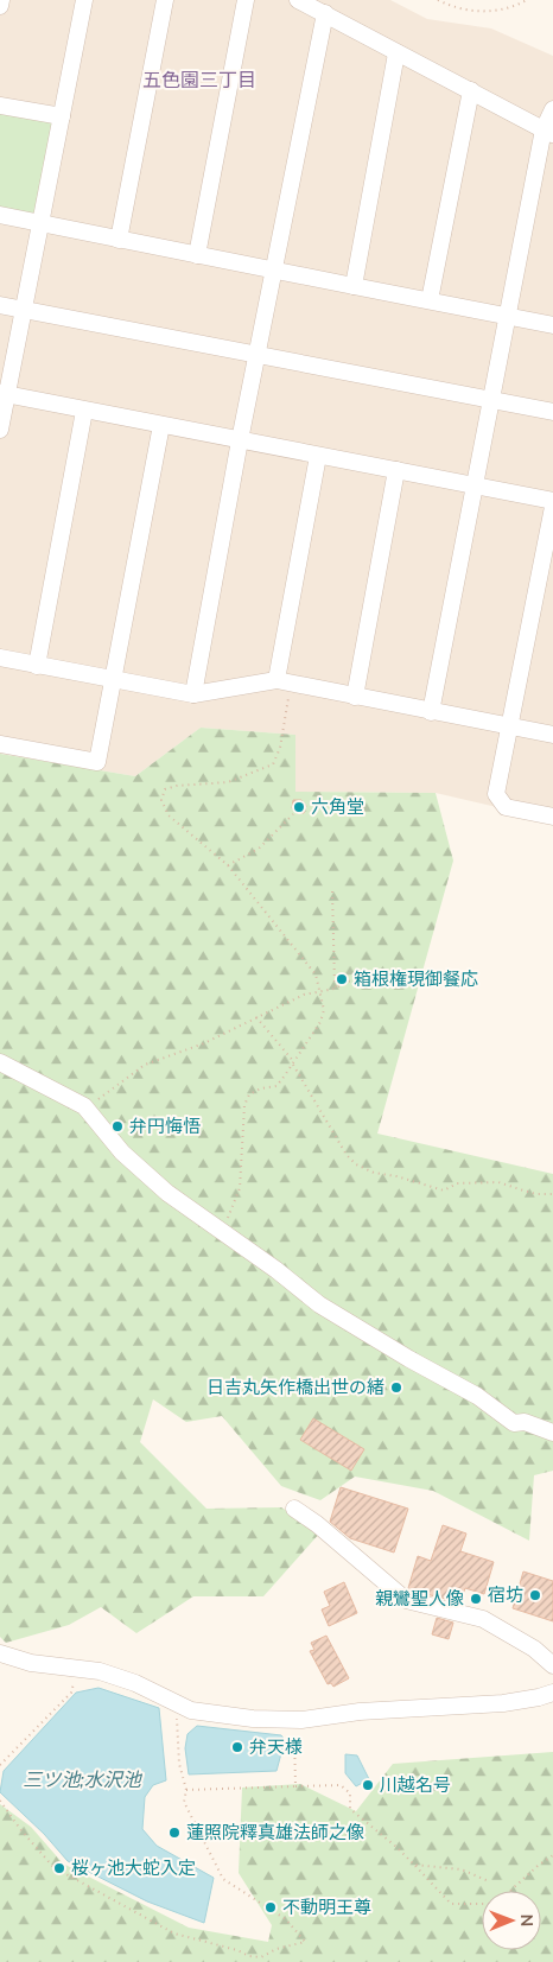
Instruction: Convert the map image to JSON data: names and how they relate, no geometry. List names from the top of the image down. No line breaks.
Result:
{"districts":["五色園三丁目"],"water":["三ツ池;水沢池"],"places":["六角堂","箱根権現御餐応","弁円悔悟","日吉丸矢作橋出世の緒","宿坊","親鸞聖人像","弁天様","川越名号","蓮照院釋真雄法師之像","桜ヶ池大蛇入定","不動明王尊"],"north":"right"}
